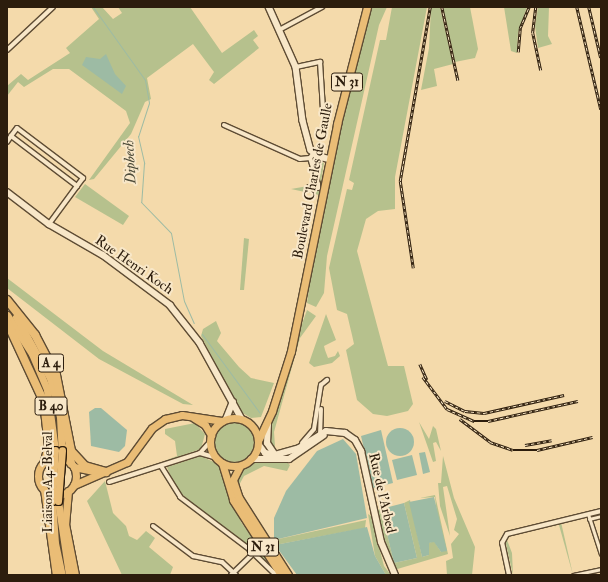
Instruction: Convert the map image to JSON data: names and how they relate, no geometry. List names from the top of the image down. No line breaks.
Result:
{"streets":{"highway":["A 4"],"main road":["N 31","Boulevard Charles de Gaulle","B 40","Liaison A4-Belval","Rue de l'Arbed"],"street":["Rue Henri Koch"]},"crossings":[["N 31","Boulevard Charles de Gaulle"],["N 31","Rue Henri Koch"],["N 31","Rue de l'Arbed"],["Boulevard Charles de Gaulle","Rue Henri Koch"],["Boulevard Charles de Gaulle","Rue de l'Arbed"],["Rue Henri Koch","Rue de l'Arbed"]],"water":["Dipbech"]}
